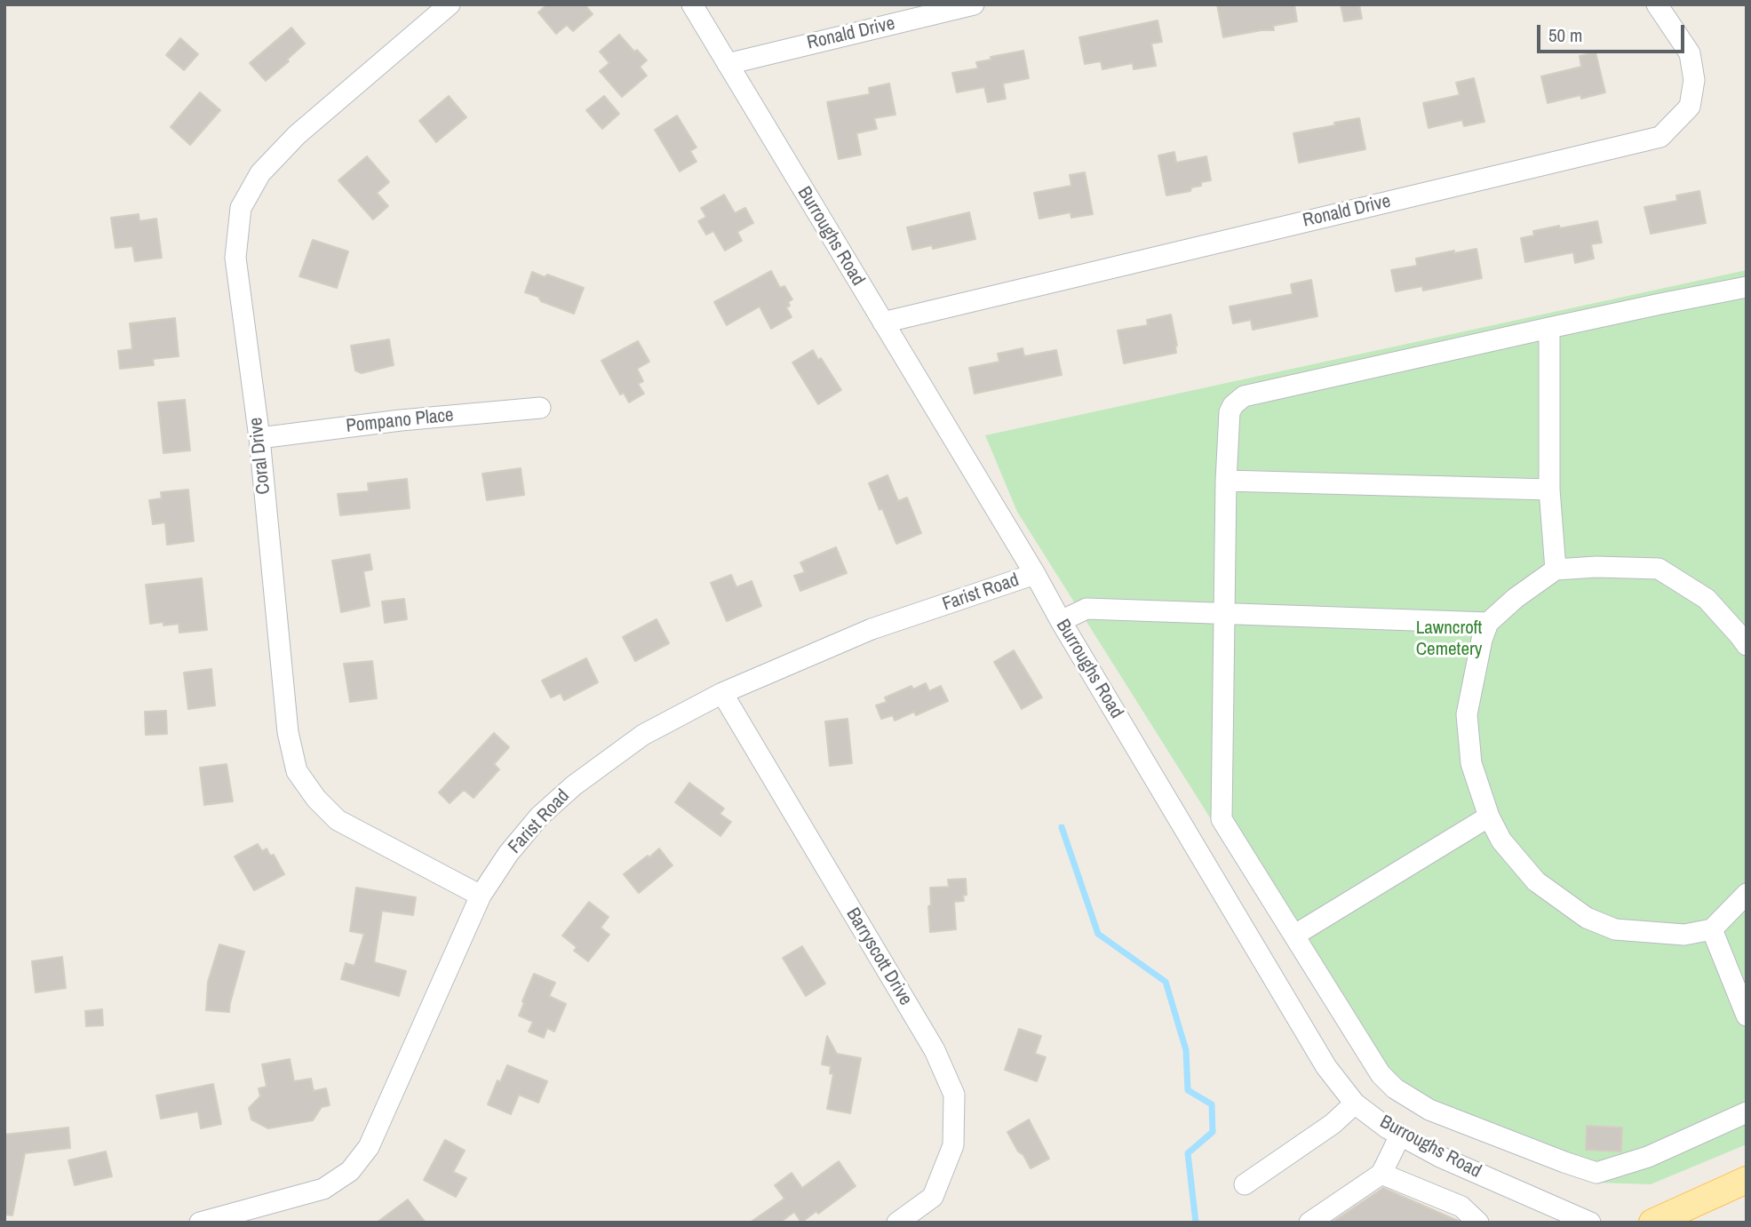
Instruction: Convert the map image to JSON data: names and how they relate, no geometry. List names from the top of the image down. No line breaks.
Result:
{"streets":{"street":["Ronald Drive","Burroughs Road","Pompano Place","Coral Drive","Farist Road","Barryscott Drive"]},"crossings":[["Ronald Drive","Burroughs Road"],["Burroughs Road","Farist Road"],["Pompano Place","Coral Drive"],["Coral Drive","Farist Road"],["Farist Road","Barryscott Drive"]],"parks":["Lawncroft Cemetery"],"scale_bar":"50 m"}
